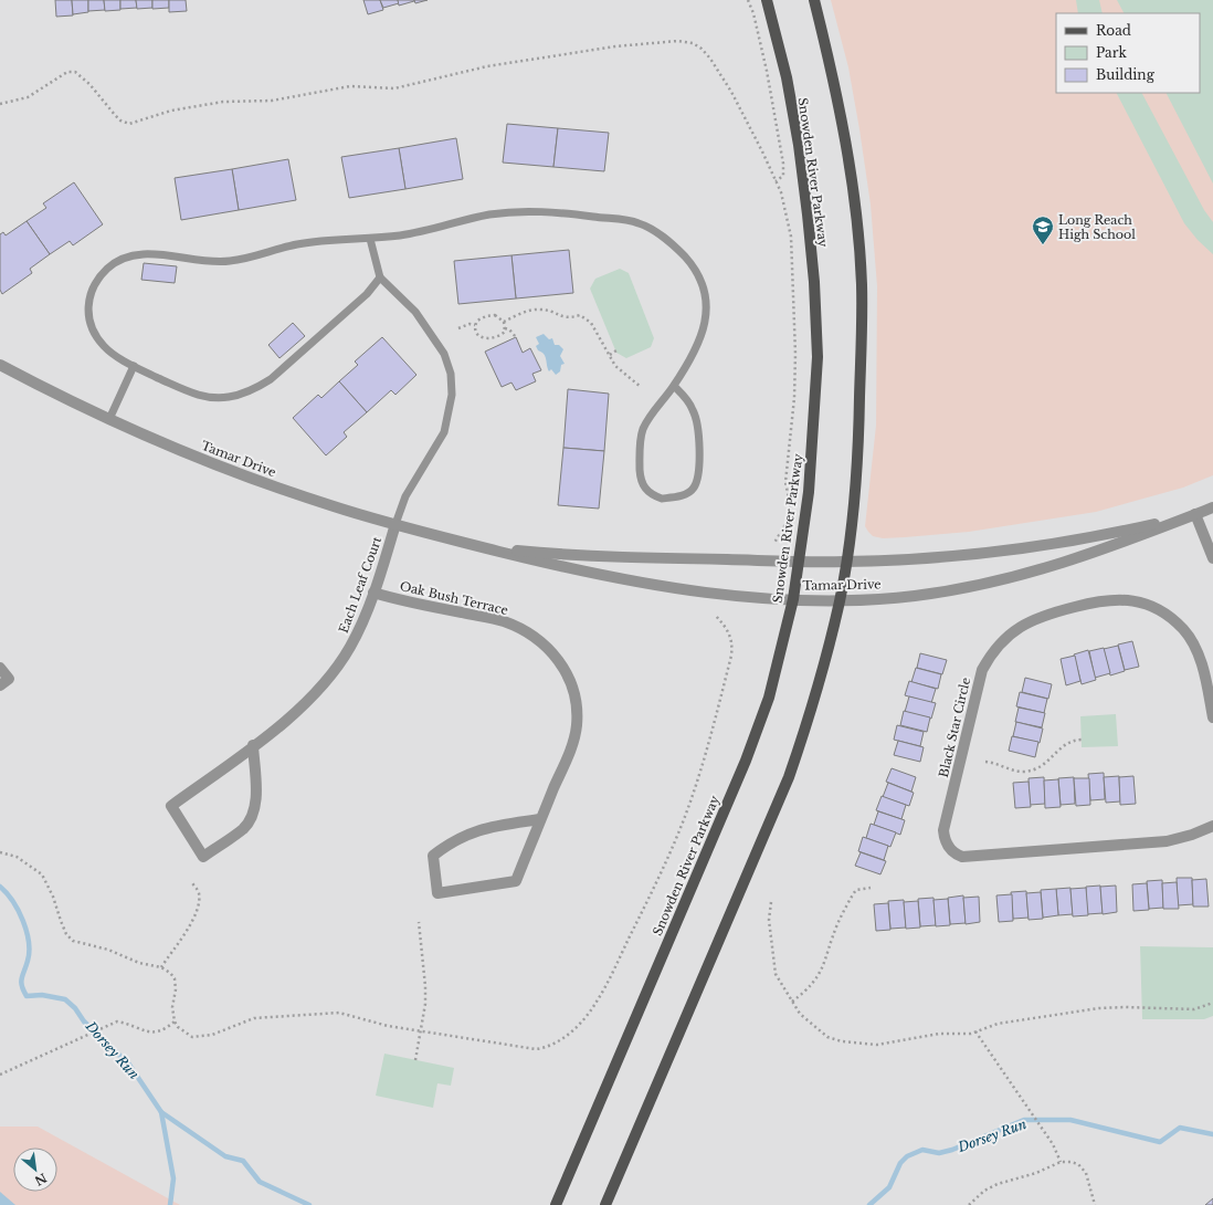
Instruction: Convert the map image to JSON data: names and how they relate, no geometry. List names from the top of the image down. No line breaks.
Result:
{"streets":{"main road":["Snowden River Parkway"],"street":["Tamar Drive","Each Leaf Court","Oak Bush Terrace","Black Star Circle"]},"crossings":[["Snowden River Parkway","Tamar Drive"],["Tamar Drive","Each Leaf Court"],["Each Leaf Court","Oak Bush Terrace"]],"water":["Dorsey Run"],"places":{"school or university":["Long Reach High School"]},"legend":["Road","Park","Building"],"north":"bottom right"}
